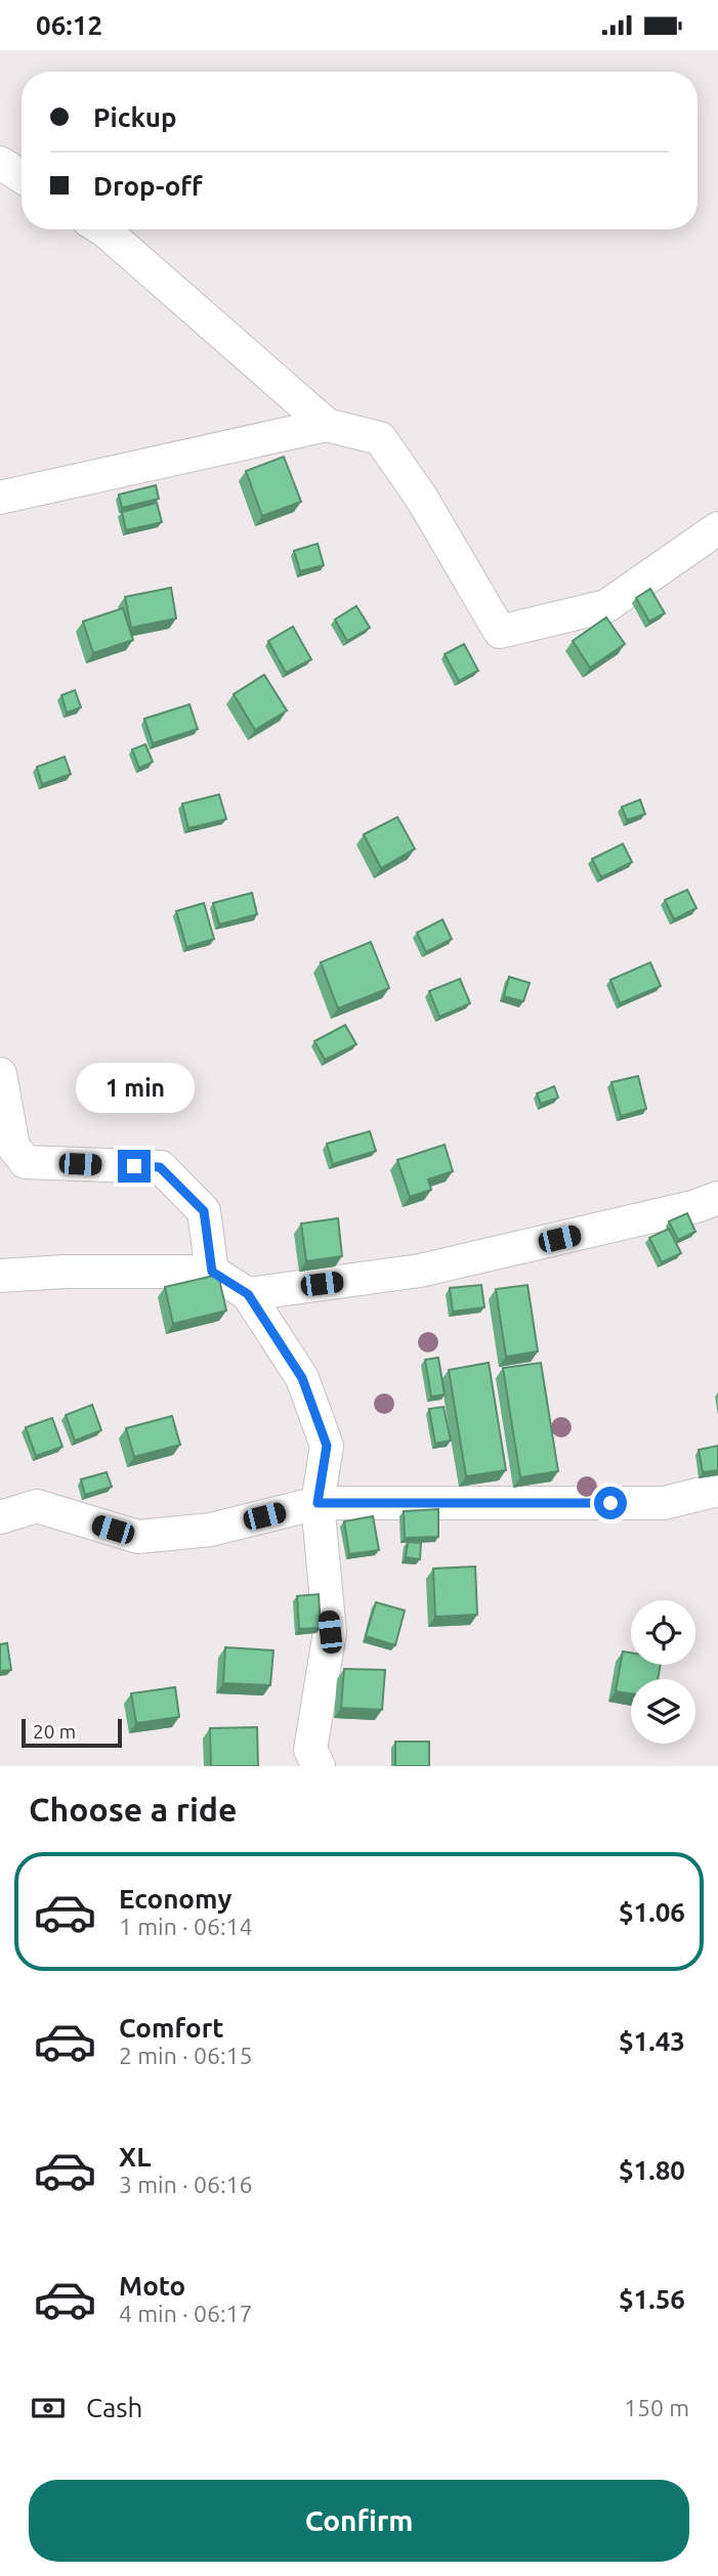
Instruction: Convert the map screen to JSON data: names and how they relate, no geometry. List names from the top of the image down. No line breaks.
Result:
{"scale_bar":"20 m","page":{"status":"06:12","banner":["Pickup","Drop-off"],"bubble":"1 min","scale":"20 m","heading":"Choose a ride","list":[{"name":"Economy","note":"1 min · 06:14","value":"$1.06"},{"name":"Comfort","note":"2 min · 06:15","value":"$1.43"},{"name":"XL","note":"3 min · 06:16","value":"$1.80"},{"name":"Moto","note":"4 min · 06:17","value":"$1.56"}],"pay":["Cash","150 m"],"buttons":"Confirm"}}
